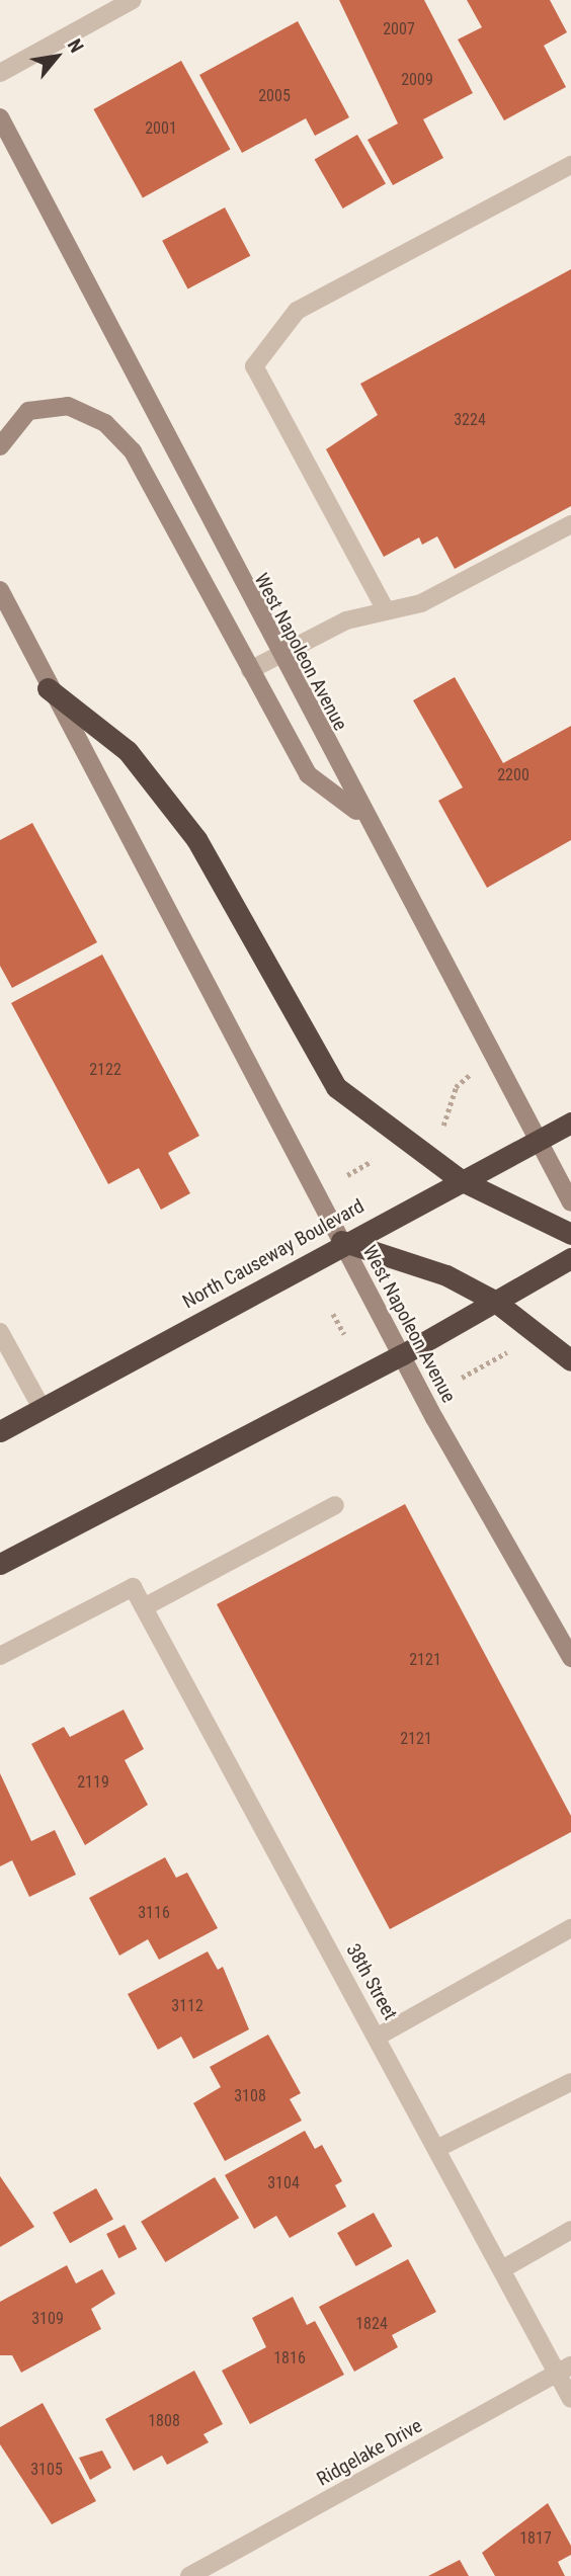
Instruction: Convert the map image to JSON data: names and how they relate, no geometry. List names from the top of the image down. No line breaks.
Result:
{"streets":{"highway":["North Causeway Boulevard"],"main road":["West Napoleon Avenue"],"street":["38th Street","Ridgelake Drive"]},"crossings":[["West Napoleon Avenue","North Causeway Boulevard"],["38th Street","Ridgelake Drive"]],"house_numbers":["2007","2009","2005","2001","3224","2200","2122","2121","2121","2119","3116","3112","3108","3104","3109","1824","1816","1808","3105","1817"],"north":"top right"}
